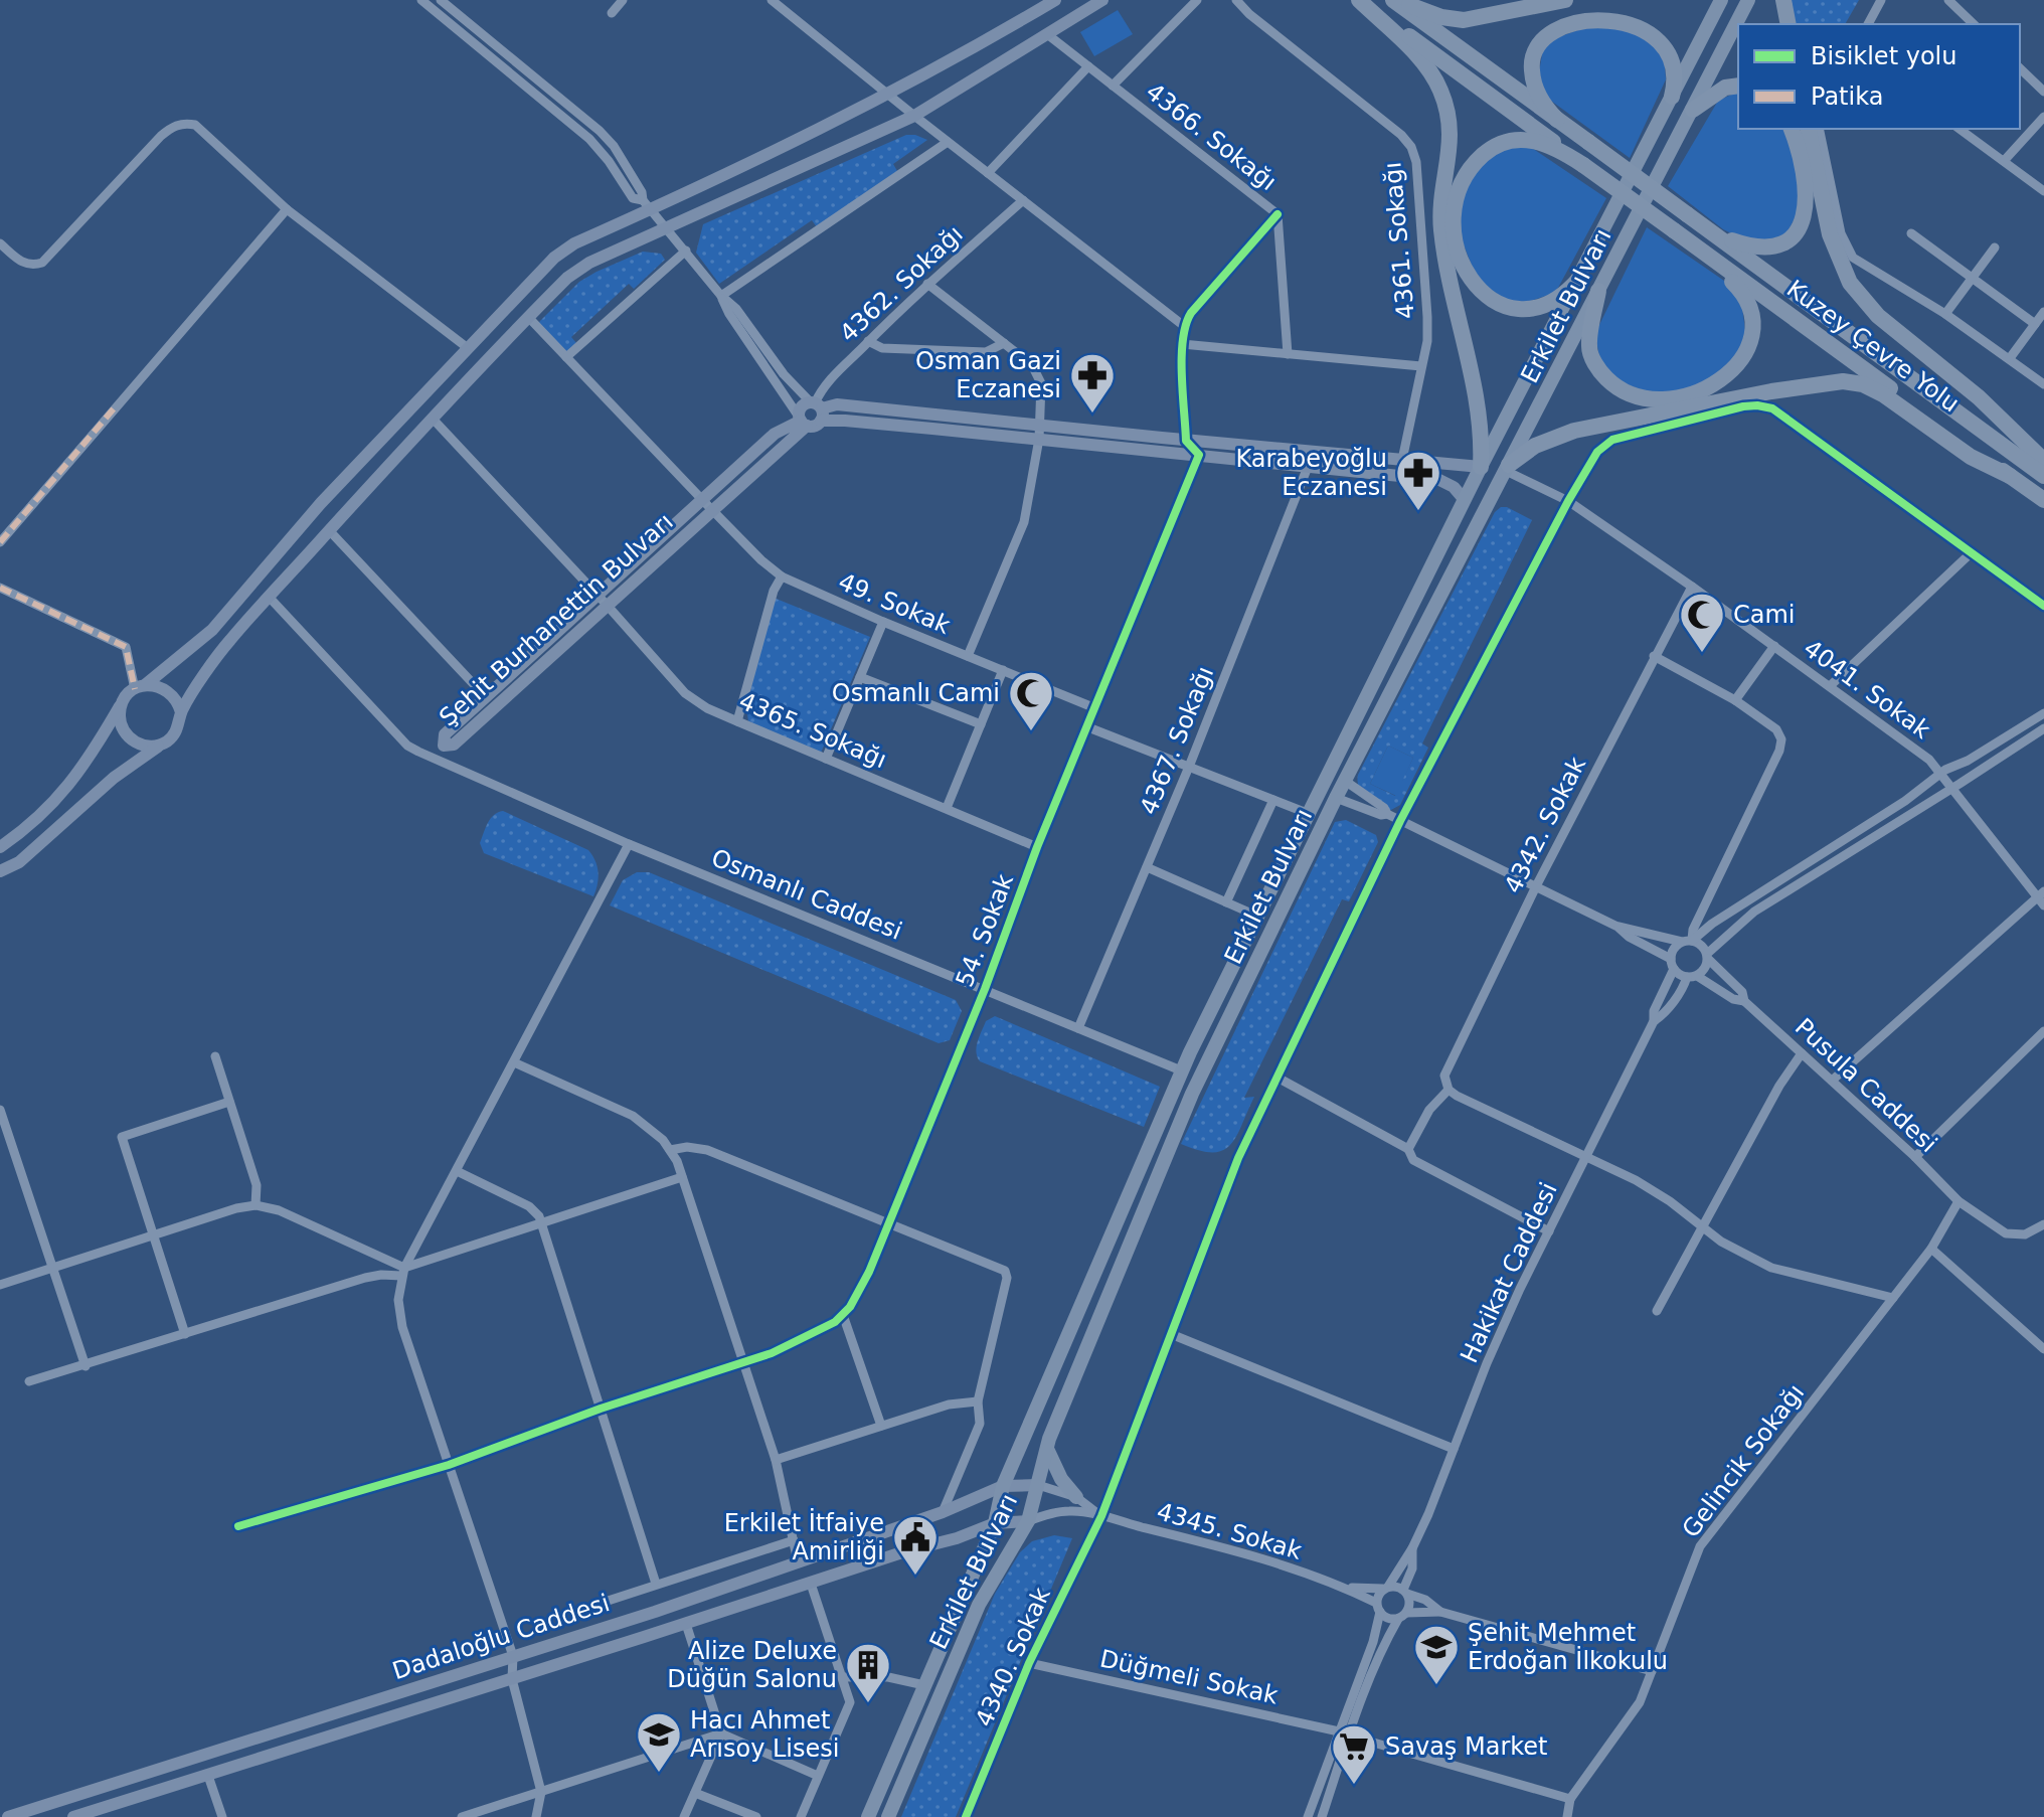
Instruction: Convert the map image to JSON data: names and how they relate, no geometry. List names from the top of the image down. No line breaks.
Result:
{"streets":{"highway":["Kuzey Çevre Yolu"],"main road":["Erkilet Bulvarı"],"street":["4366. Sokağı","4361. Sokağı","4362. Sokağı","49. Sokak","Şehit Burhanettin Bulvarı","4041. Sokak","4365. Sokağı","4367. Sokağı","4342. Sokak","Osmanlı Caddesi","54. Sokak","Pusula Caddesi","Hakikat Caddesi","Gelincik Sokağı","4345. Sokak","Dadaloğlu Caddesi","4340. Sokak","Düğmeli Sokak"]},"crossings":[["Erkilet Bulvarı","4041. Sokak"],["Erkilet Bulvarı","Osmanlı Caddesi"],["Erkilet Bulvarı","4345. Sokak"],["Erkilet Bulvarı","Dadaloğlu Caddesi"],["49. Sokak","Şehit Burhanettin Bulvarı"],["49. Sokak","54. Sokak"],["Şehit Burhanettin Bulvarı","4365. Sokağı"],["4041. Sokak","4342. Sokak"],["4041. Sokak","4340. Sokak"],["4365. Sokağı","54. Sokak"],["4367. Sokağı","Osmanlı Caddesi"],["Osmanlı Caddesi","54. Sokak"],["Pusula Caddesi","Hakikat Caddesi"],["Pusula Caddesi","Gelincik Sokağı"],["Hakikat Caddesi","4345. Sokak"],["Gelincik Sokağı","Düğmeli Sokak"],["4345. Sokak","Dadaloğlu Caddesi"],["4345. Sokak","4340. Sokak"],["4340. Sokak","Düğmeli Sokak"]],"places":{"pharmacy":["Osman Gazi Eczanesi","Karabeyoğlu Eczanesi"],"mosque":["Cami","Osmanlı Cami"],"public building":["Erkilet İtfaiye Amirliği"],"school or university":["Şehit Mehmet Erdoğan İlkokulu","Hacı Ahmet Arısoy Lisesi"],"building":["Alize Deluxe Düğün Salonu"],"supermarket":["Savaş Market"]},"legend":["Bisiklet yolu","Patika"]}
